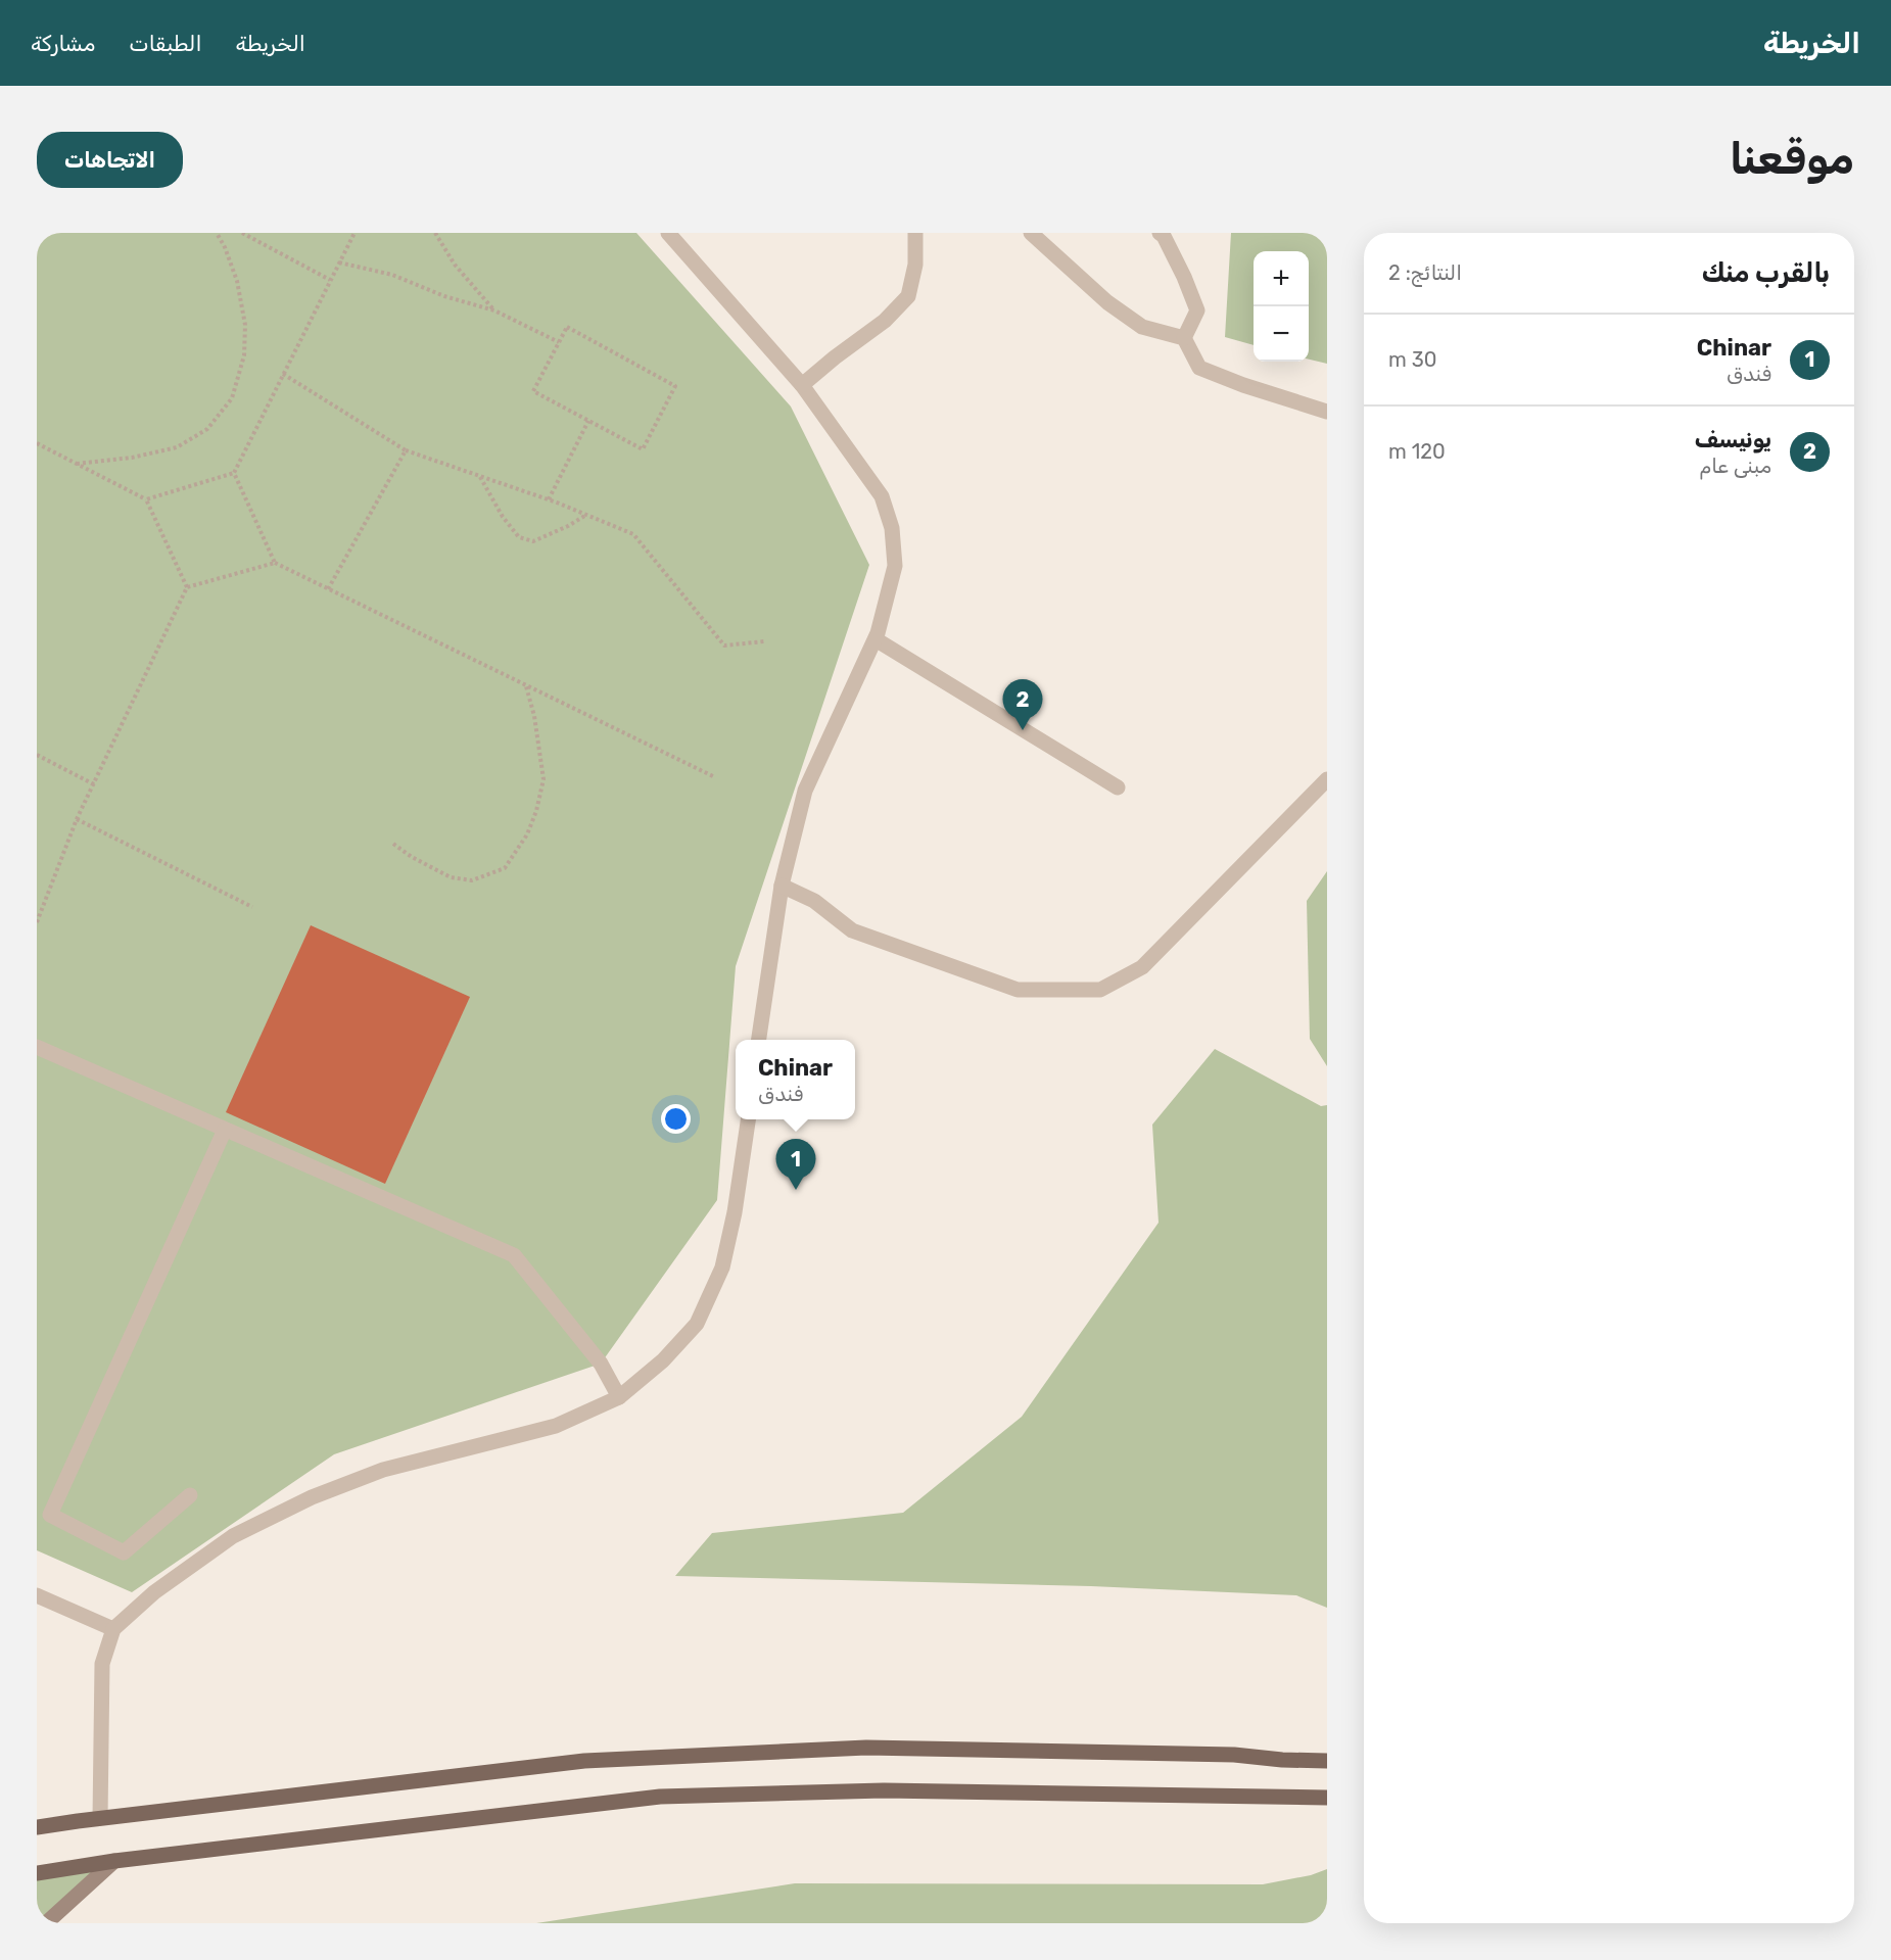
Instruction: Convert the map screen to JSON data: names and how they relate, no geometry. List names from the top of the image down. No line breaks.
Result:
{"page":{"header":"الخريطة","nav":["الخريطة","الطبقات","مشاركة"],"buttons":"الاتجاهات","title":"موقعنا","heading":["بالقرب منك","النتائج: 2"],"map_buttons":["+","−"],"list":[{"mark":"1","name":"Chinar","note":"فندق","value":"30 m"},{"mark":"2","name":"يونيسف","note":"مبنى عام","value":"120 m"}],"pins":["2","1"],"popup":["Chinar","فندق"]}}
